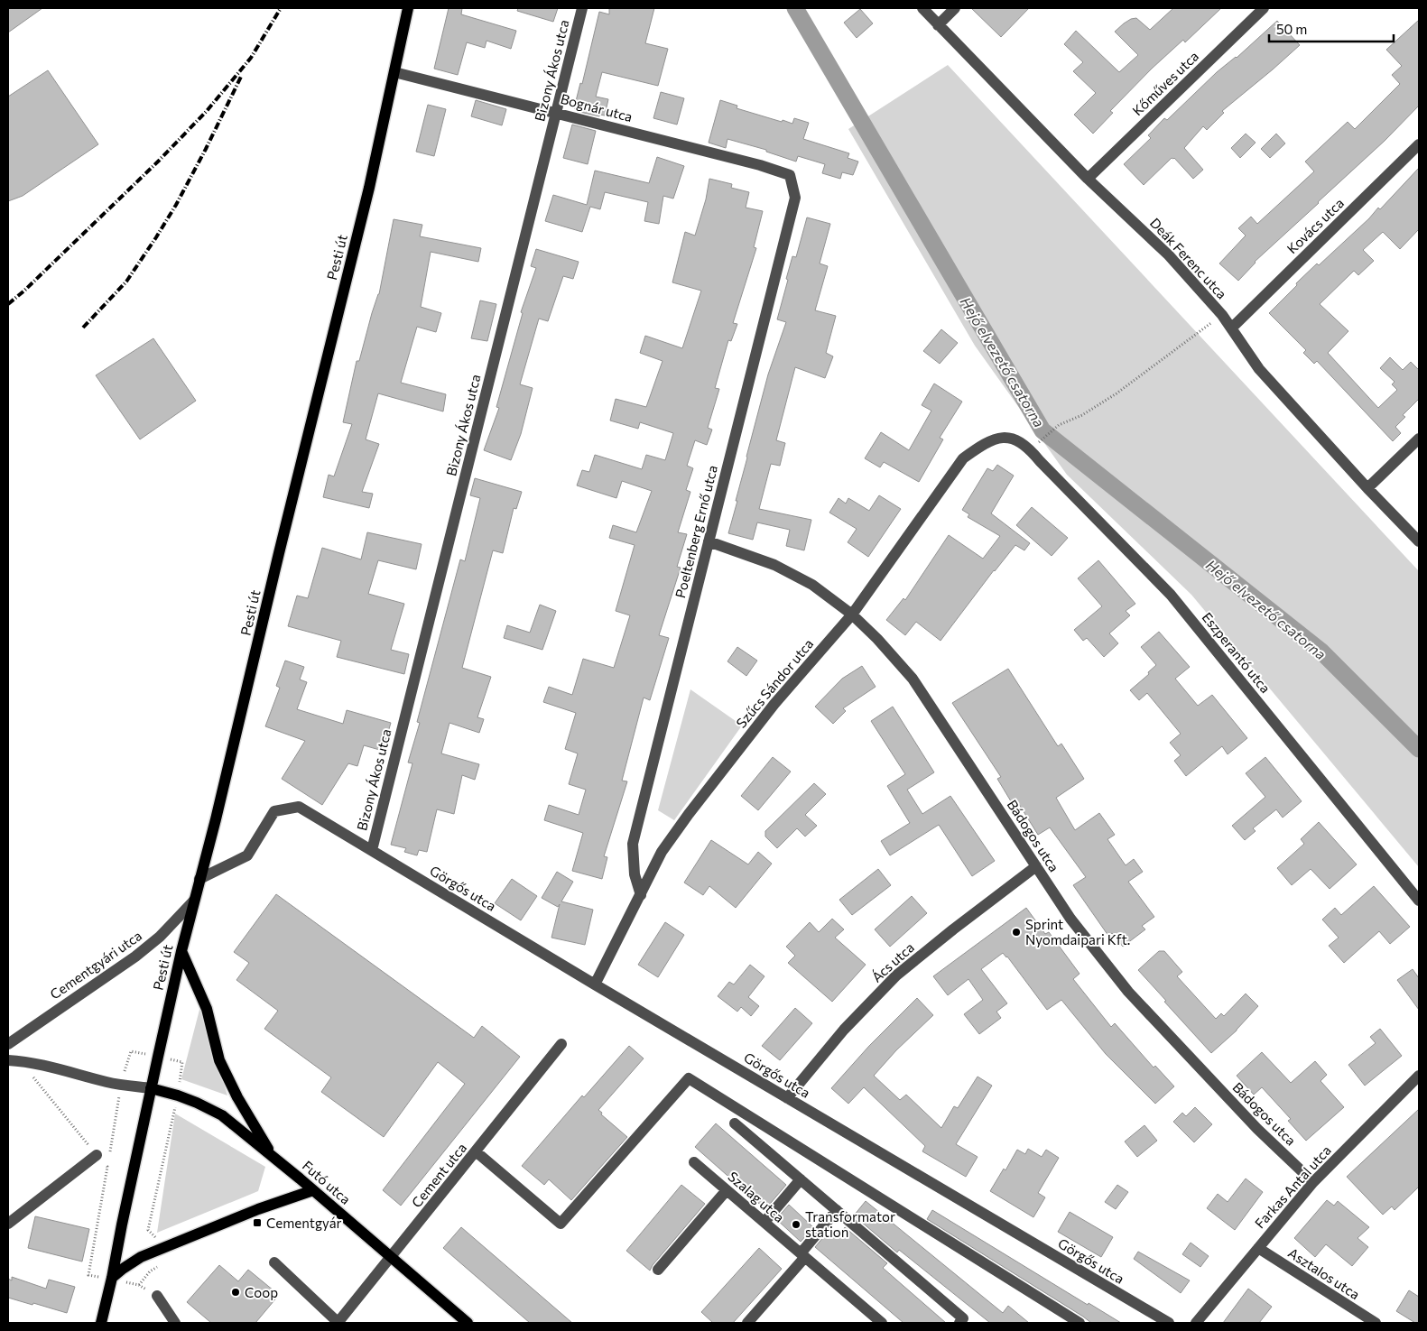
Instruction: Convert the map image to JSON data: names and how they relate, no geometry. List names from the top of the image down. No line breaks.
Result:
{"streets":{"main road":["Pesti út","Futó utca"],"street":["Bizony Ákos utca","Kőműves utca","Bognár utca","Kovács utca","Deák Ferenc utca","Poeltenberg Ernő utca","Eszperantó utca","Szűcs Sándor utca","Bádogos utca","Görgős utca","Ács utca","Cementgyári utca","Cement utca","Farkas Antal utca","Szalag utca","Asztalos utca"]},"crossings":[["Bizony Ákos utca","Bognár utca"],["Bizony Ákos utca","Görgős utca"],["Kőműves utca","Deák Ferenc utca"],["Bognár utca","Pesti út"],["Bognár utca","Poeltenberg Ernő utca"],["Kovács utca","Deák Ferenc utca"],["Pesti út","Görgős utca"],["Pesti út","Cementgyári utca"],["Pesti út","Futó utca"],["Poeltenberg Ernő utca","Szűcs Sándor utca"],["Poeltenberg Ernő utca","Bádogos utca"],["Eszperantó utca","Szűcs Sándor utca"],["Szűcs Sándor utca","Bádogos utca"],["Szűcs Sándor utca","Görgős utca"],["Bádogos utca","Ács utca"],["Bádogos utca","Farkas Antal utca"],["Görgős utca","Ács utca"],["Cement utca","Futó utca"],["Farkas Antal utca","Asztalos utca"]],"water":["Hejő elvezető csatorna"],"places":{"other":["Sprint Nyomdaipari Kft.","Transformator station","Coop"],"transit":["Cementgyár"]},"scale_bar":"50 m"}
